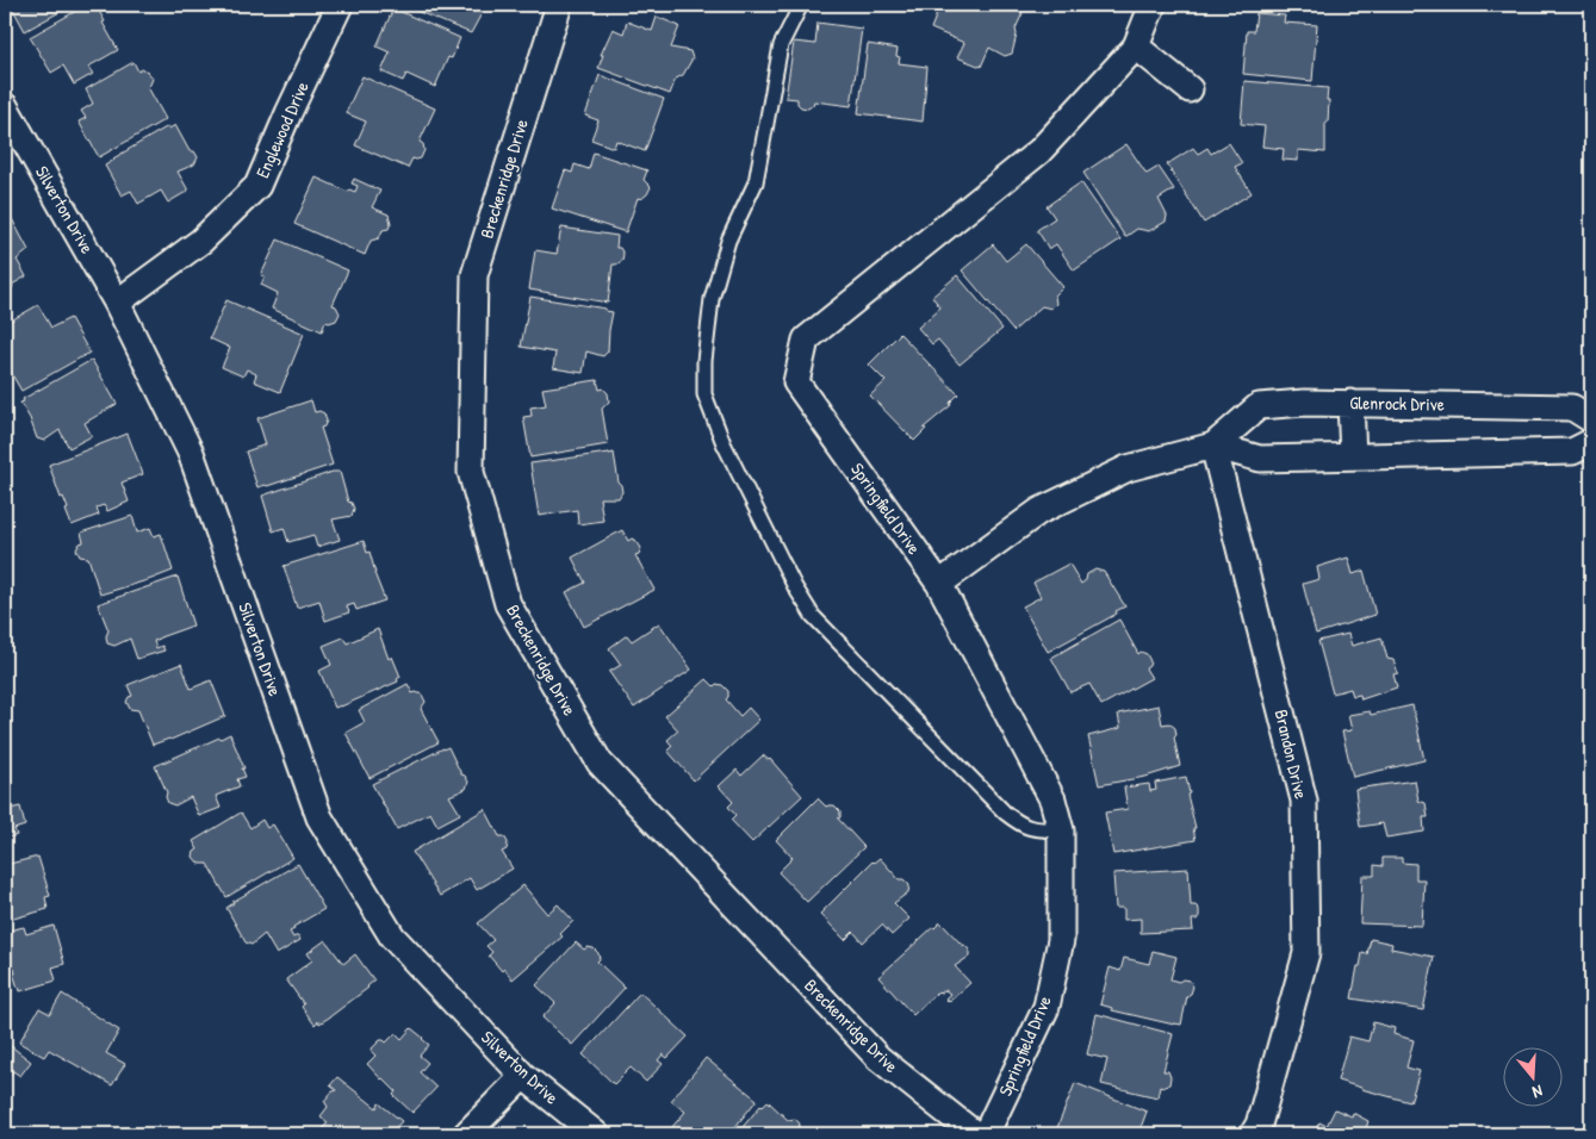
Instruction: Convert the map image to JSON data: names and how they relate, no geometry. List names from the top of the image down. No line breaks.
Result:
{"streets":{"street":["Englewood Drive","Breckenridge Drive","Silverton Drive","Glenrock Drive","Springfield Drive","Brandon Drive"]},"crossings":[["Englewood Drive","Silverton Drive"],["Glenrock Drive","Springfield Drive"],["Glenrock Drive","Brandon Drive"]],"north":"bottom"}
